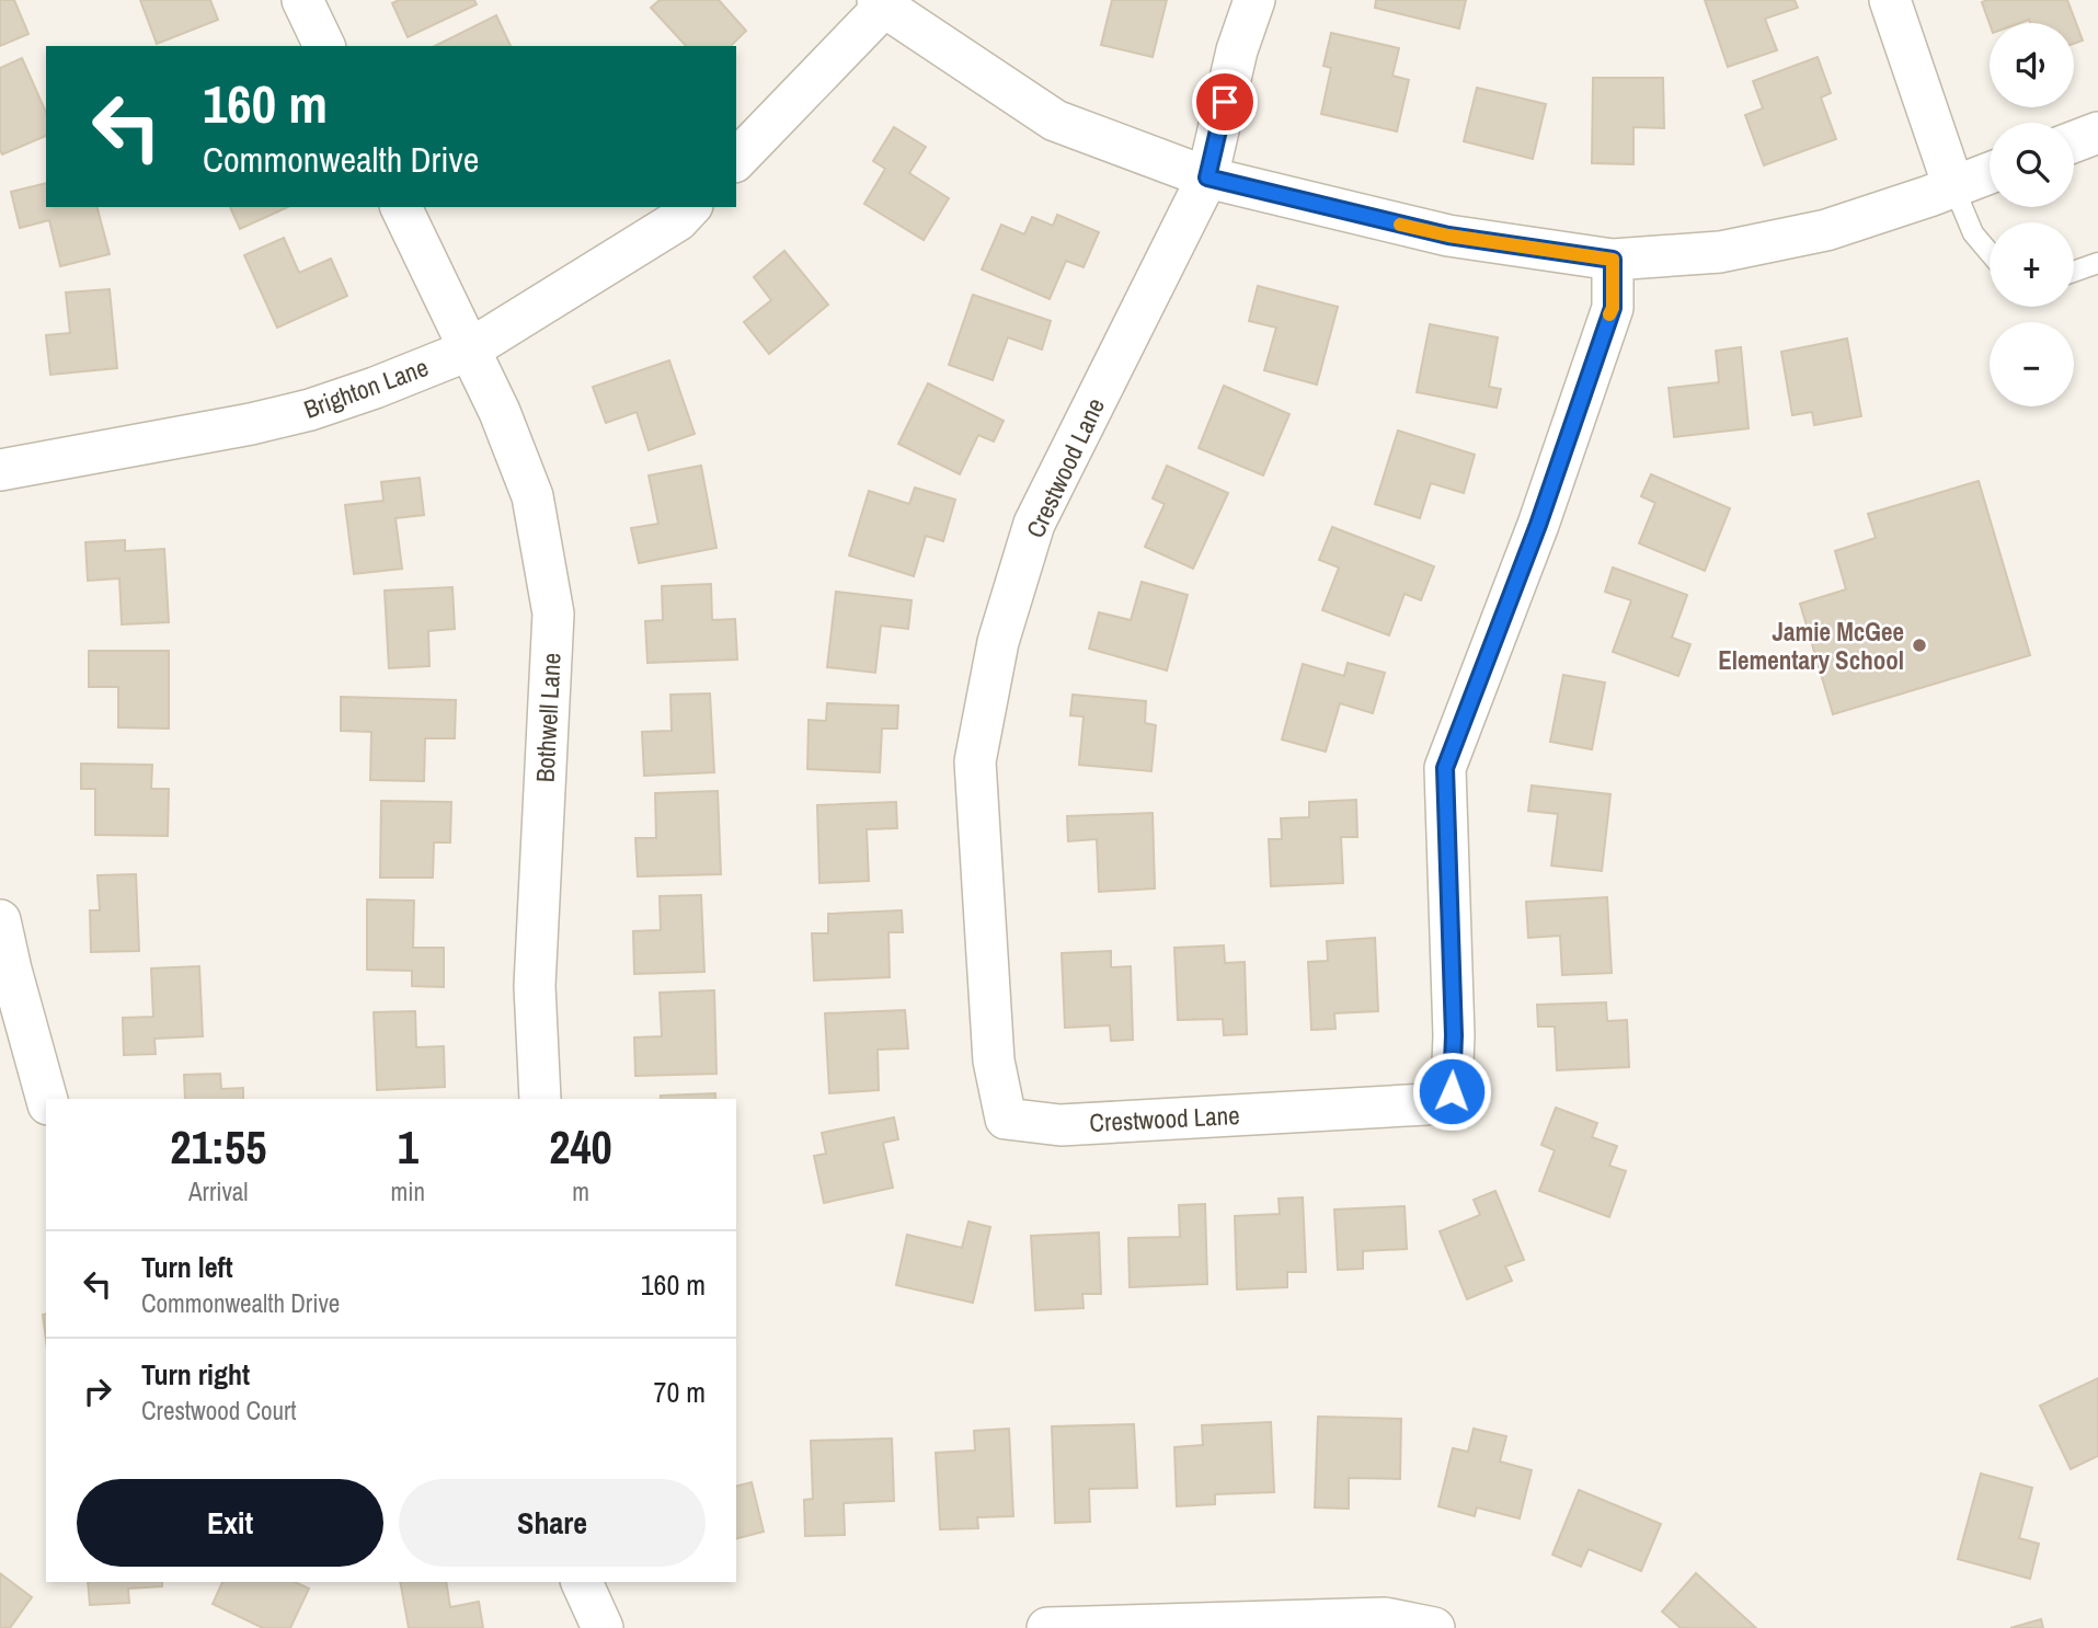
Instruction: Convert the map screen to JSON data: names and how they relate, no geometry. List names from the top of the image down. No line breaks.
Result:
{"streets":{"street":["Brighton Lane","Crestwood Lane","Bothwell Lane"]},"crossings":[["Brighton Lane","Bothwell Lane"]],"places":["Jamie McGee Elementary School"],"page":{"map_buttons":["+","−"],"turn":["160 m","Commonwealth Drive"],"eta":["21:55","Arrival","1","min","240","m"],"list":[{"name":"Turn left","note":"Commonwealth Drive","value":"160 m"},{"name":"Turn right","note":"Crestwood Court","value":"70 m"}],"buttons":["Exit","Share"]}}
